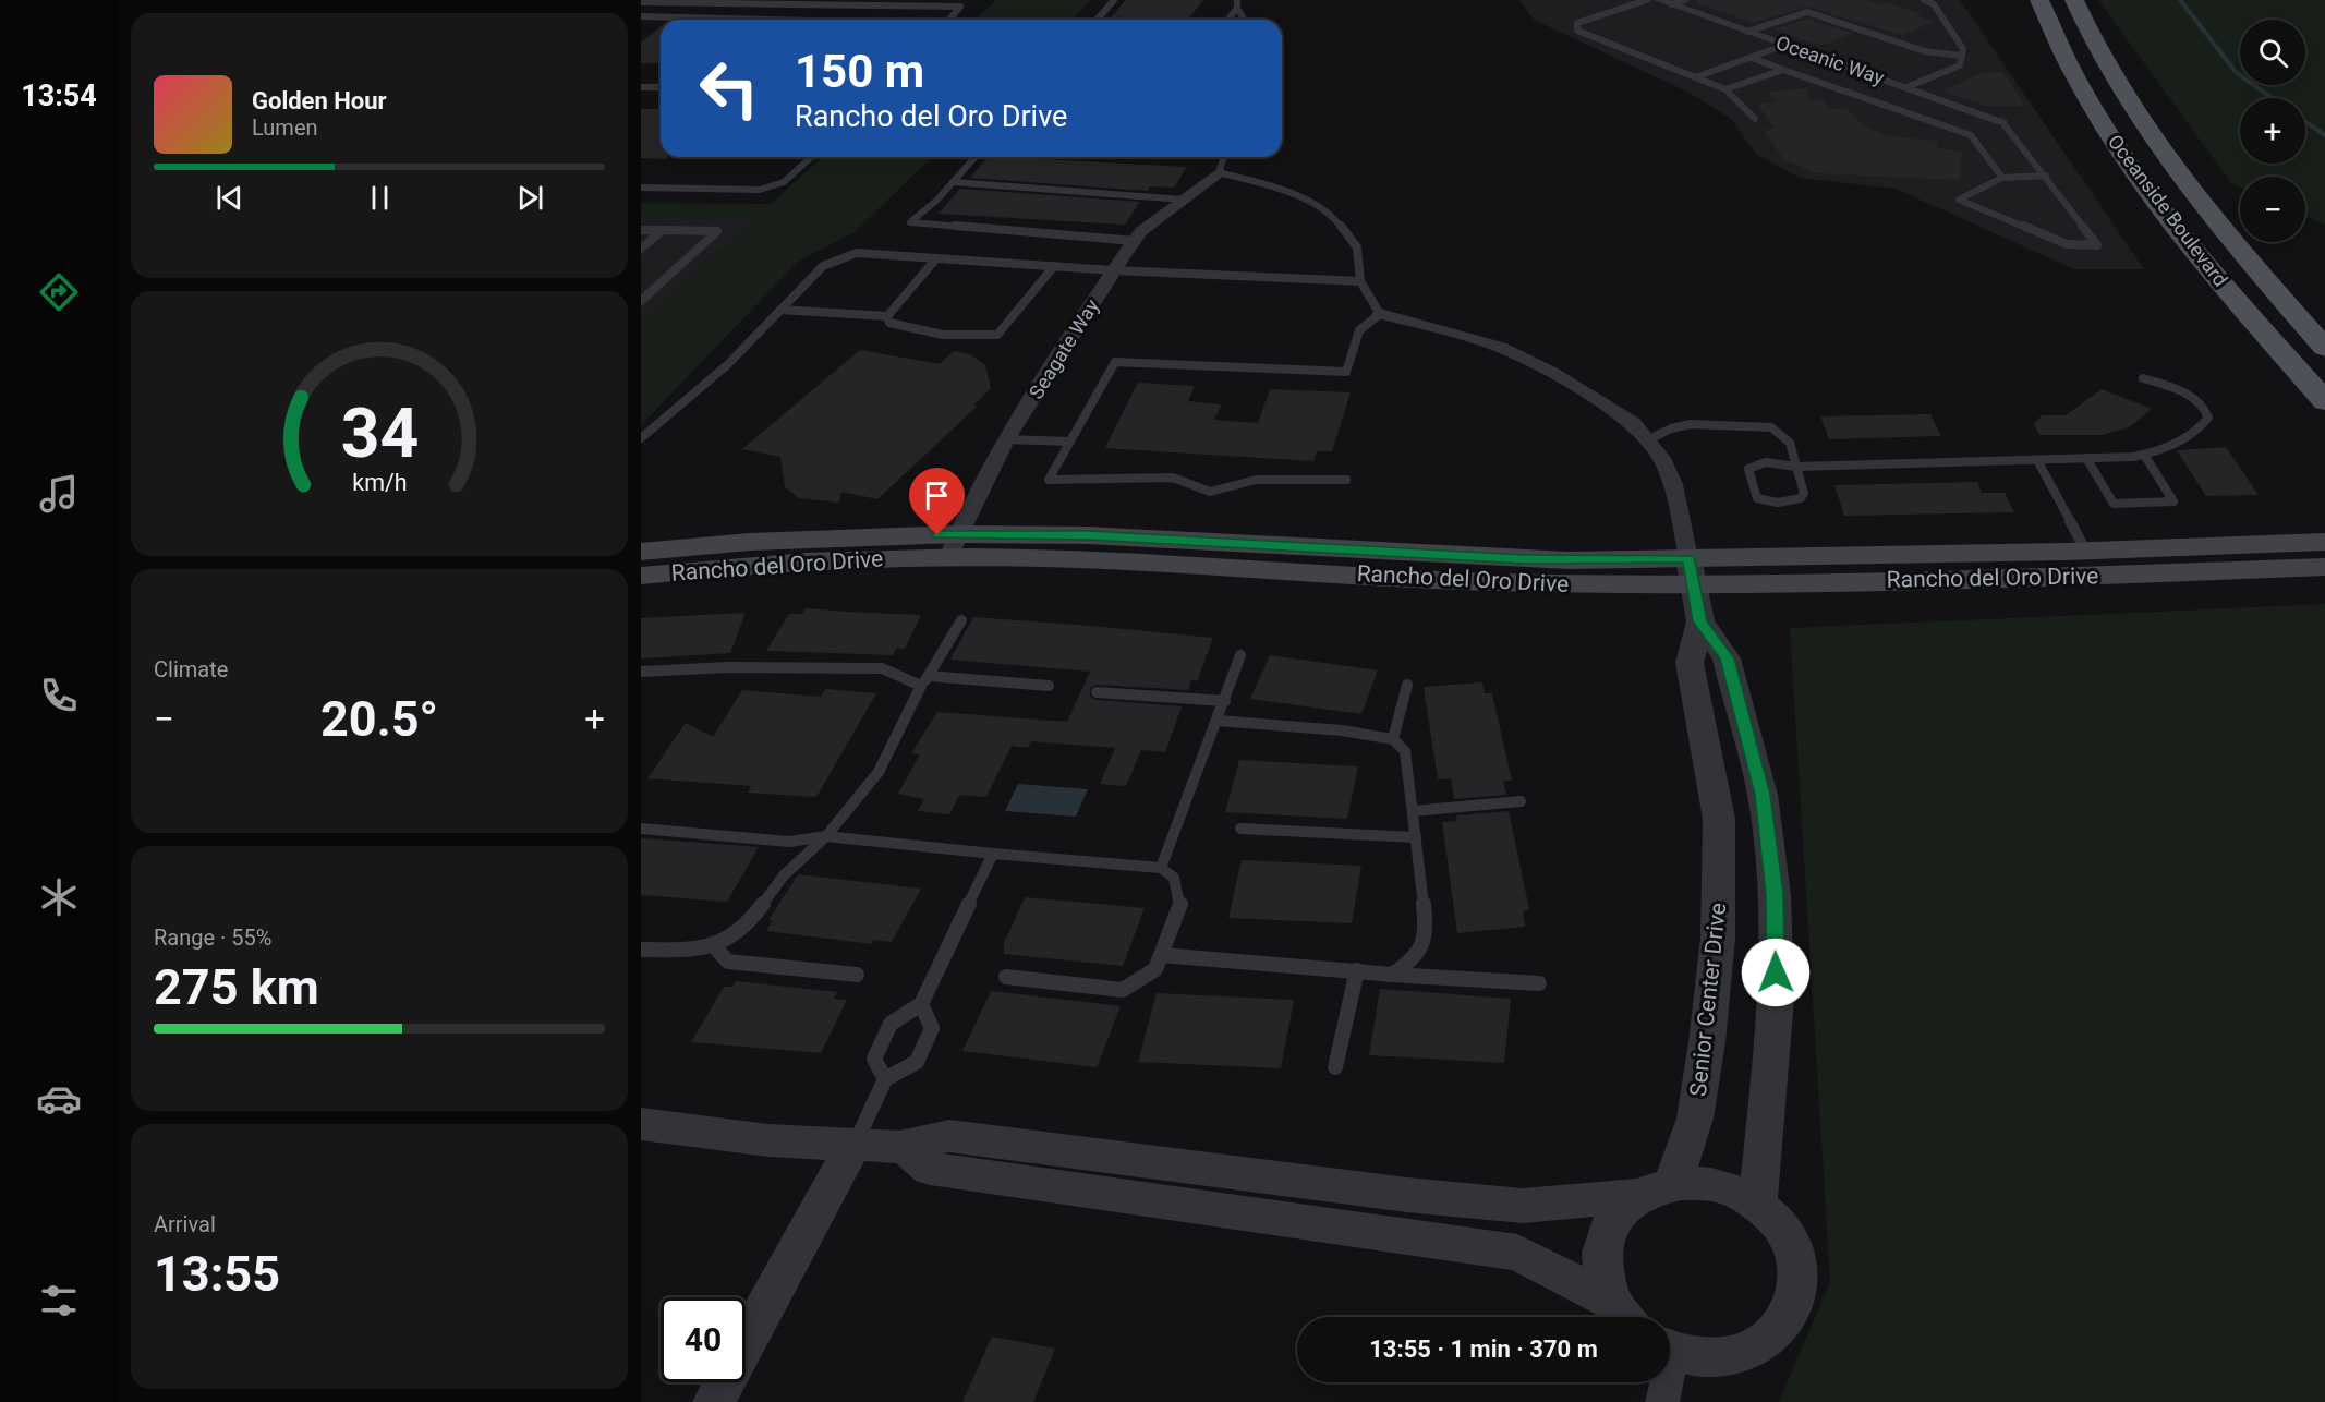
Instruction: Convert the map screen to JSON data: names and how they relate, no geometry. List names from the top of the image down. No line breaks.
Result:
{"streets":{"main road":["Oceanside Boulevard","Rancho del Oro Drive"],"street":["Oceanic Way","Seagate Way","Senior Center Drive"]},"crossings":[["Seagate Way","Rancho del Oro Drive"],["Rancho del Oro Drive","Senior Center Drive"]],"page":{"tabs":"13:54","map_buttons":["+","−"],"turn":["150 m","Rancho del Oro Drive"],"song":["Golden Hour","Lumen"],"tile":["Climate",["Range · 55%","275 km"],["Arrival","13:55"]],"heat":["−","20.5°","+"],"limit":"40","trip":"13:55 · 1 min · 370 m","gauge":["34","km/h"]}}
